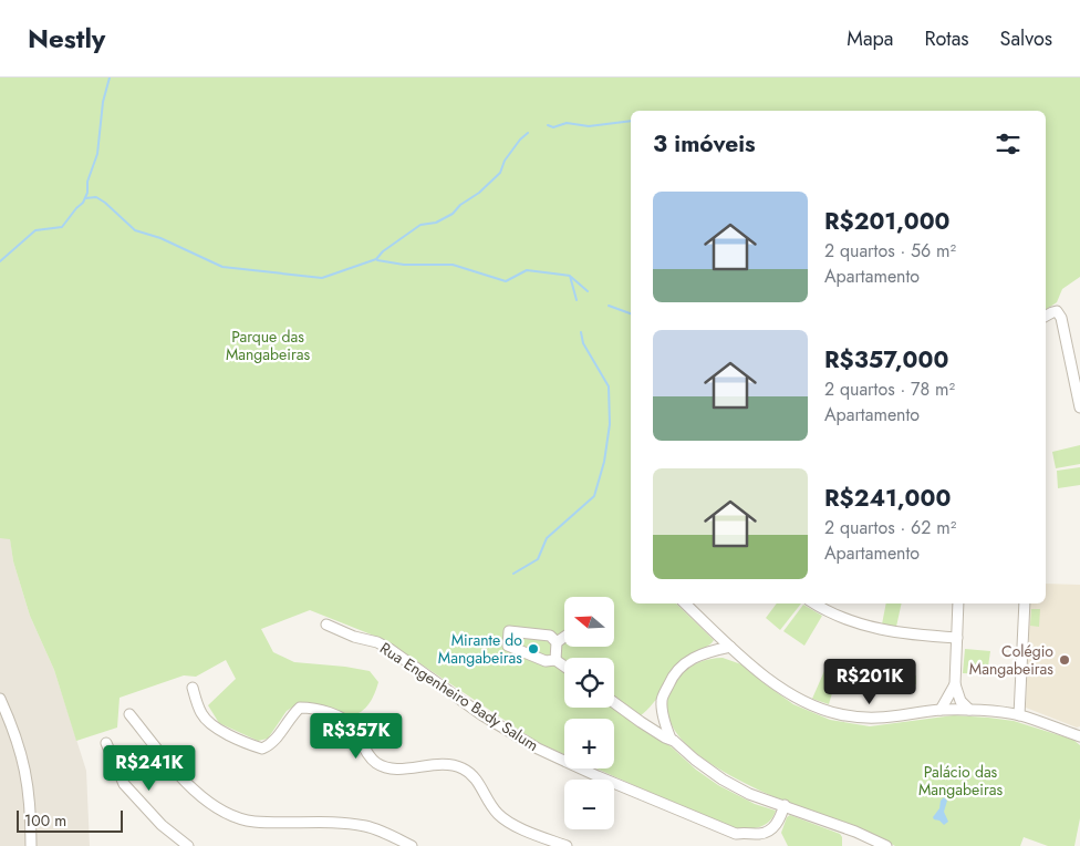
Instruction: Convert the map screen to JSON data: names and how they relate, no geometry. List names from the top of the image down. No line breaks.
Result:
{"streets":{"street":["Rua Engenheiro Bady Salum"]},"parks":["Parque das Mangabeiras","Palácio das Mangabeiras"],"places":["Mirante do Mangabeiras","Colégio Mangabeiras"],"scale_bar":"100 m","north":"left","page":{"header":"Nestly","nav":["Mapa","Rotas","Salvos"],"heading":"3 imóveis","list":[{"name":"R$201,000","note":"2 quartos · 56 m² · Apartamento"},{"name":"R$357,000","note":"2 quartos · 78 m² · Apartamento"},{"name":"R$241,000","note":"2 quartos · 62 m² · Apartamento"}],"map_buttons":["+","−"],"price":["R$201K","R$357K","R$241K"],"scale":"100 m"}}
